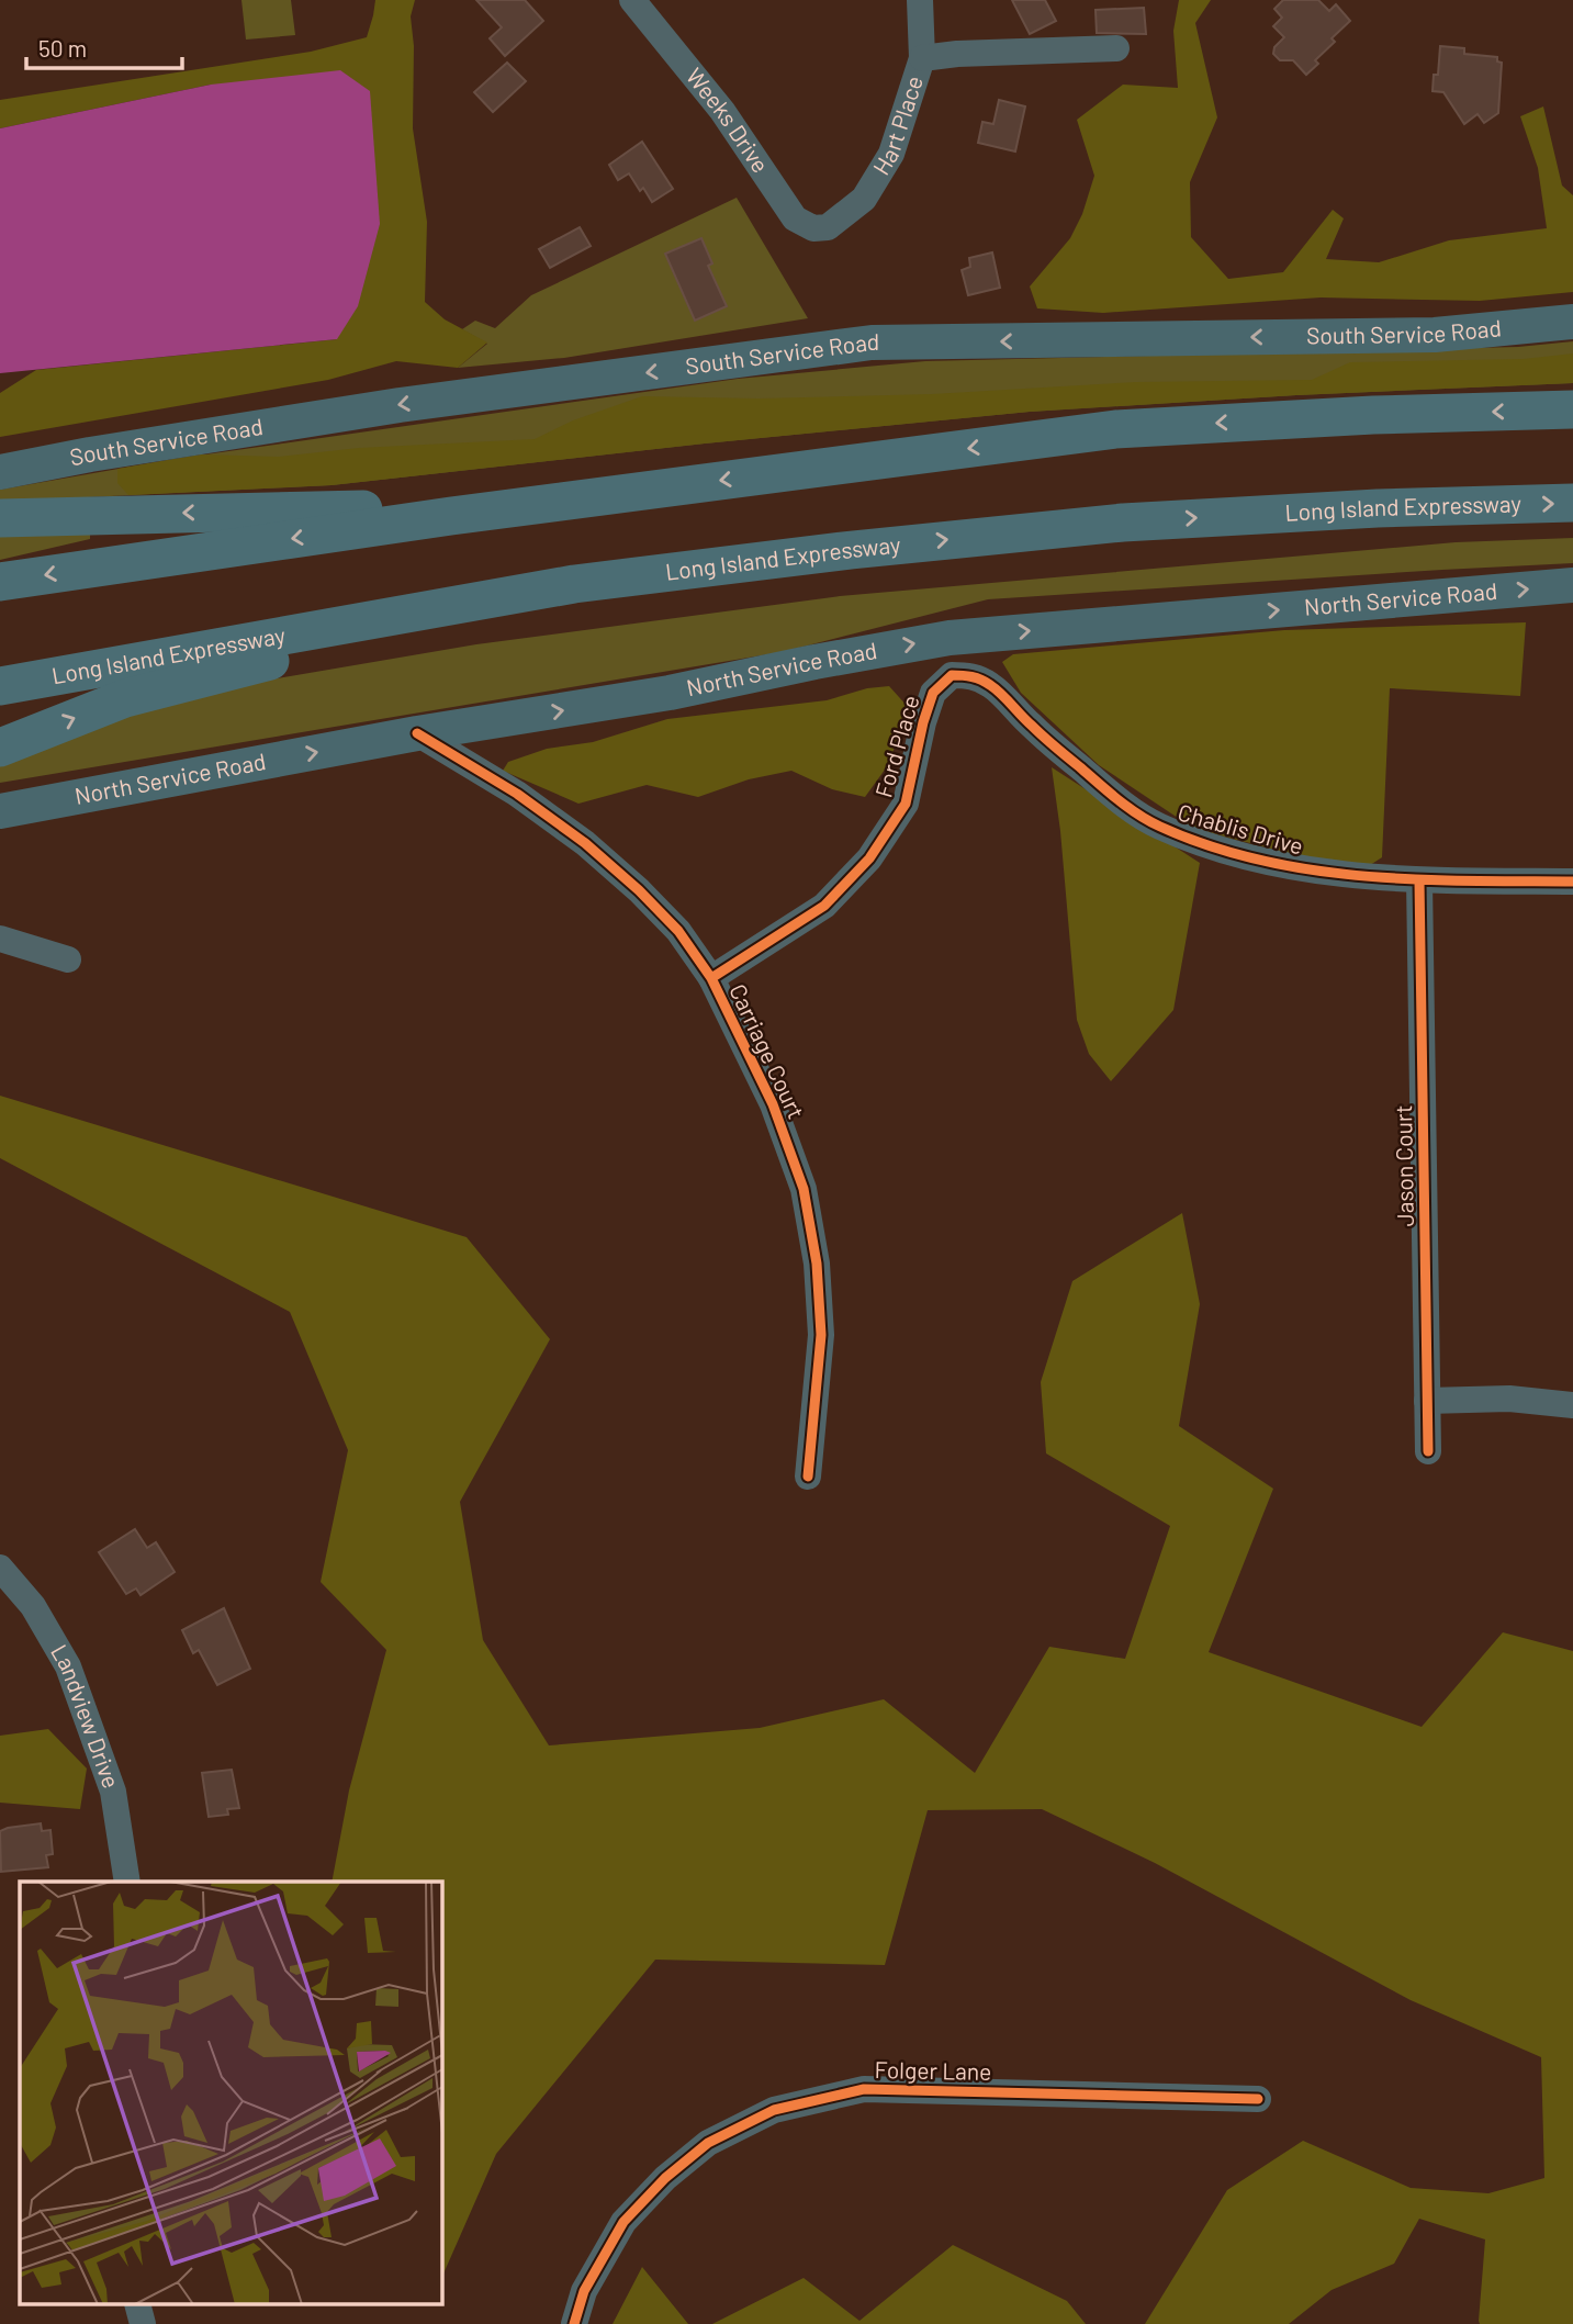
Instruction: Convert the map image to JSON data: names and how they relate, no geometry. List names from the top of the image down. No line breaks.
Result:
{"streets":{"highway":["Long Island Expressway"],"main road":["South Service Road","North Service Road"],"street":["Weeks Drive","Hart Place","Ford Place","Chablis Drive","Carriage Court","Jason Court","Landview Drive","Folger Lane"]},"crossings":[["Weeks Drive","Hart Place"],["North Service Road","Carriage Court"],["Ford Place","Chablis Drive"],["Ford Place","Carriage Court"],["Chablis Drive","Jason Court"]],"one_way":["South Service Road","North Service Road"],"scale_bar":"50 m"}
